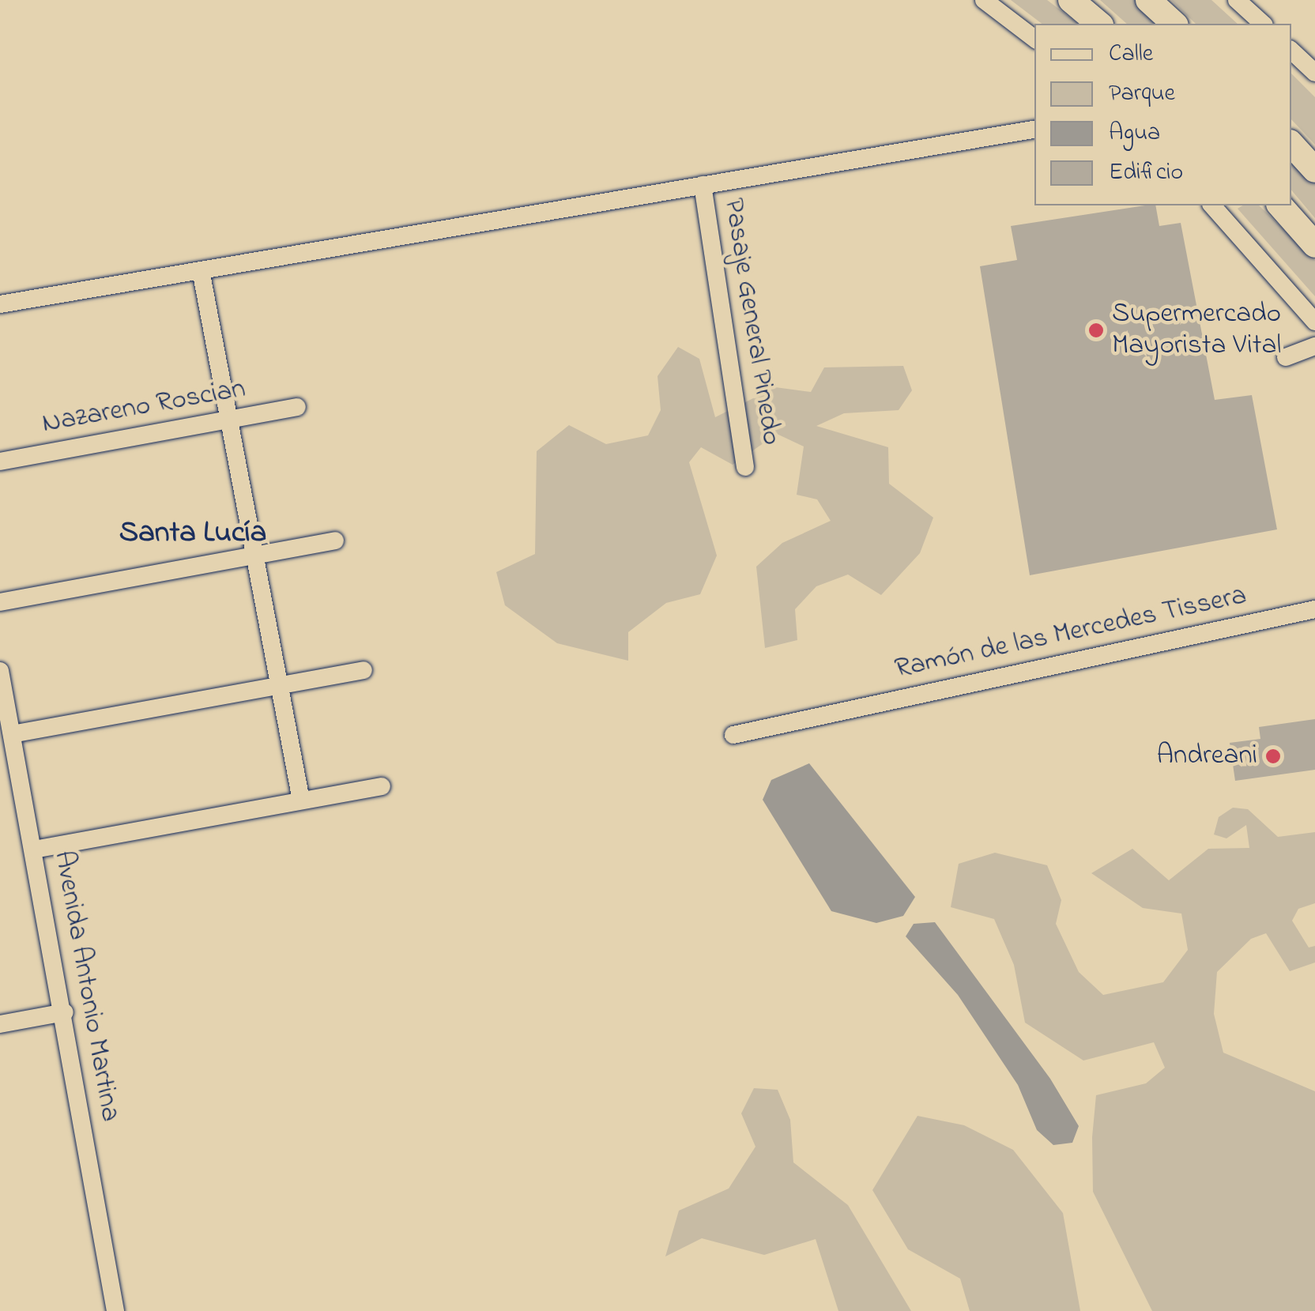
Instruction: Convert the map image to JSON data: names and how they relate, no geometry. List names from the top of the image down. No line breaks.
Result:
{"streets":{"street":["Pasaje General Pinedo","Nazareno Roscian","Ramón de las Mercedes Tissera","Avenida Antonio Martina"]},"districts":["Santa Lucía"],"places":["Supermercado Mayorista Vital","Andreani"],"legend":["Calle","Parque","Agua","Edificio"]}
